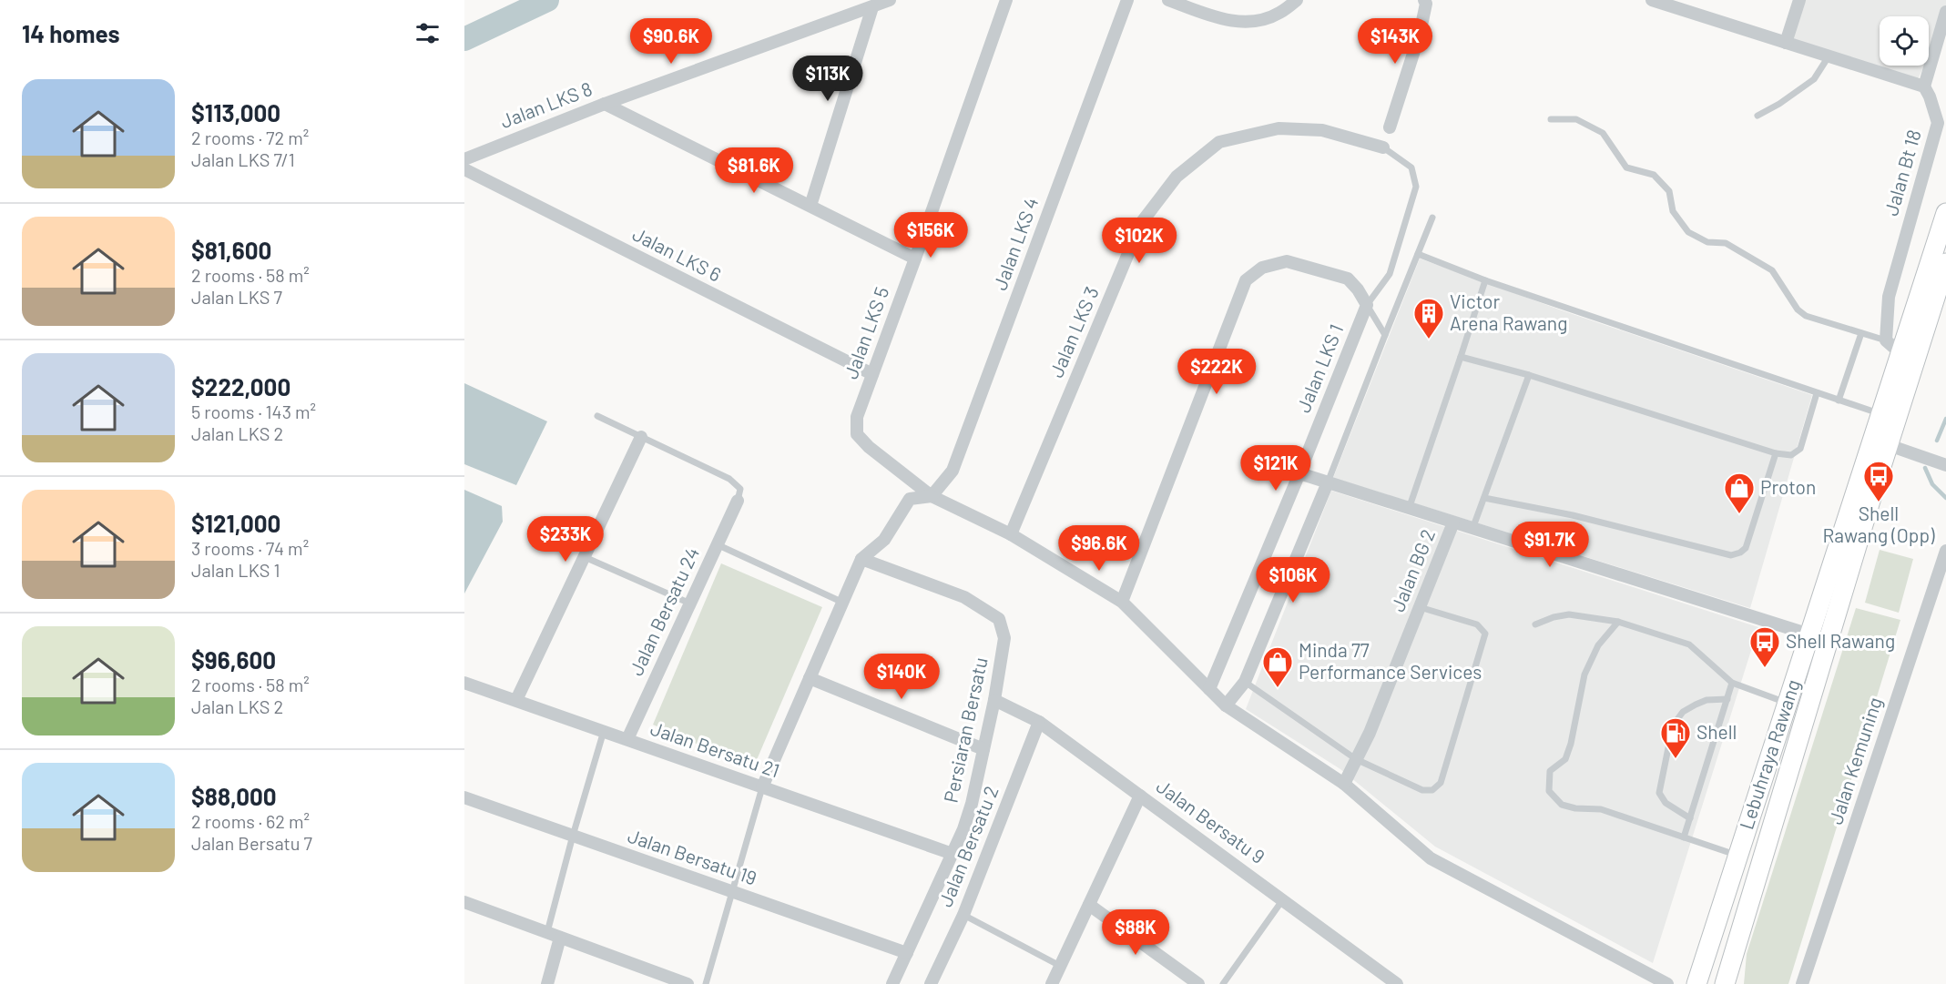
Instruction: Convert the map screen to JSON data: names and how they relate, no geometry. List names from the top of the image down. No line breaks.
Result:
{"streets":{"main road":["Lebuhraya Rawang"],"street":["Jalan LKS 8","Jalan Bt 18","Jalan LKS 4","Jalan LKS 6","Jalan LKS 3","Jalan LKS 5","Jalan LKS 1","Jalan BG 2","Jalan Bersatu 24","Persiaran Bersatu","Jalan Bersatu 21","Jalan Kemuning","Jalan Bersatu 9","Jalan Bersatu 2","Jalan Bersatu 19"]},"crossings":[["Jalan LKS 4","Jalan LKS 5"],["Jalan LKS 6","Jalan LKS 5"],["Jalan Bersatu 24","Jalan Bersatu 21"],["Persiaran Bersatu","Jalan Bersatu 21"],["Persiaran Bersatu","Jalan Bersatu 9"],["Persiaran Bersatu","Jalan Bersatu 19"],["Jalan Bersatu 9","Jalan Bersatu 2"]],"places":{"building":["Victor Arena Rawang"],"bus stop":["Shell Rawang (Opp)","Shell Rawang"],"shop":["Proton","Minda 77 Performance Services"],"fuel station":["Shell"]},"page":{"heading":"14 homes","price":["$90.6K","$143K","$113K","$81.6K","$156K","$102K","$222K","$121K","$233K","$91.7K","$96.6K","$106K","$140K","$88K"],"list":[{"name":"$113,000","note":"2 rooms · 72 m² · Jalan LKS 7/1"},{"name":"$81,600","note":"2 rooms · 58 m² · Jalan LKS 7"},{"name":"$222,000","note":"5 rooms · 143 m² · Jalan LKS 2"},{"name":"$121,000","note":"3 rooms · 74 m² · Jalan LKS 1"},{"name":"$96,600","note":"2 rooms · 58 m² · Jalan LKS 2"},{"name":"$88,000","note":"2 rooms · 62 m² · Jalan Bersatu 7"}]}}
